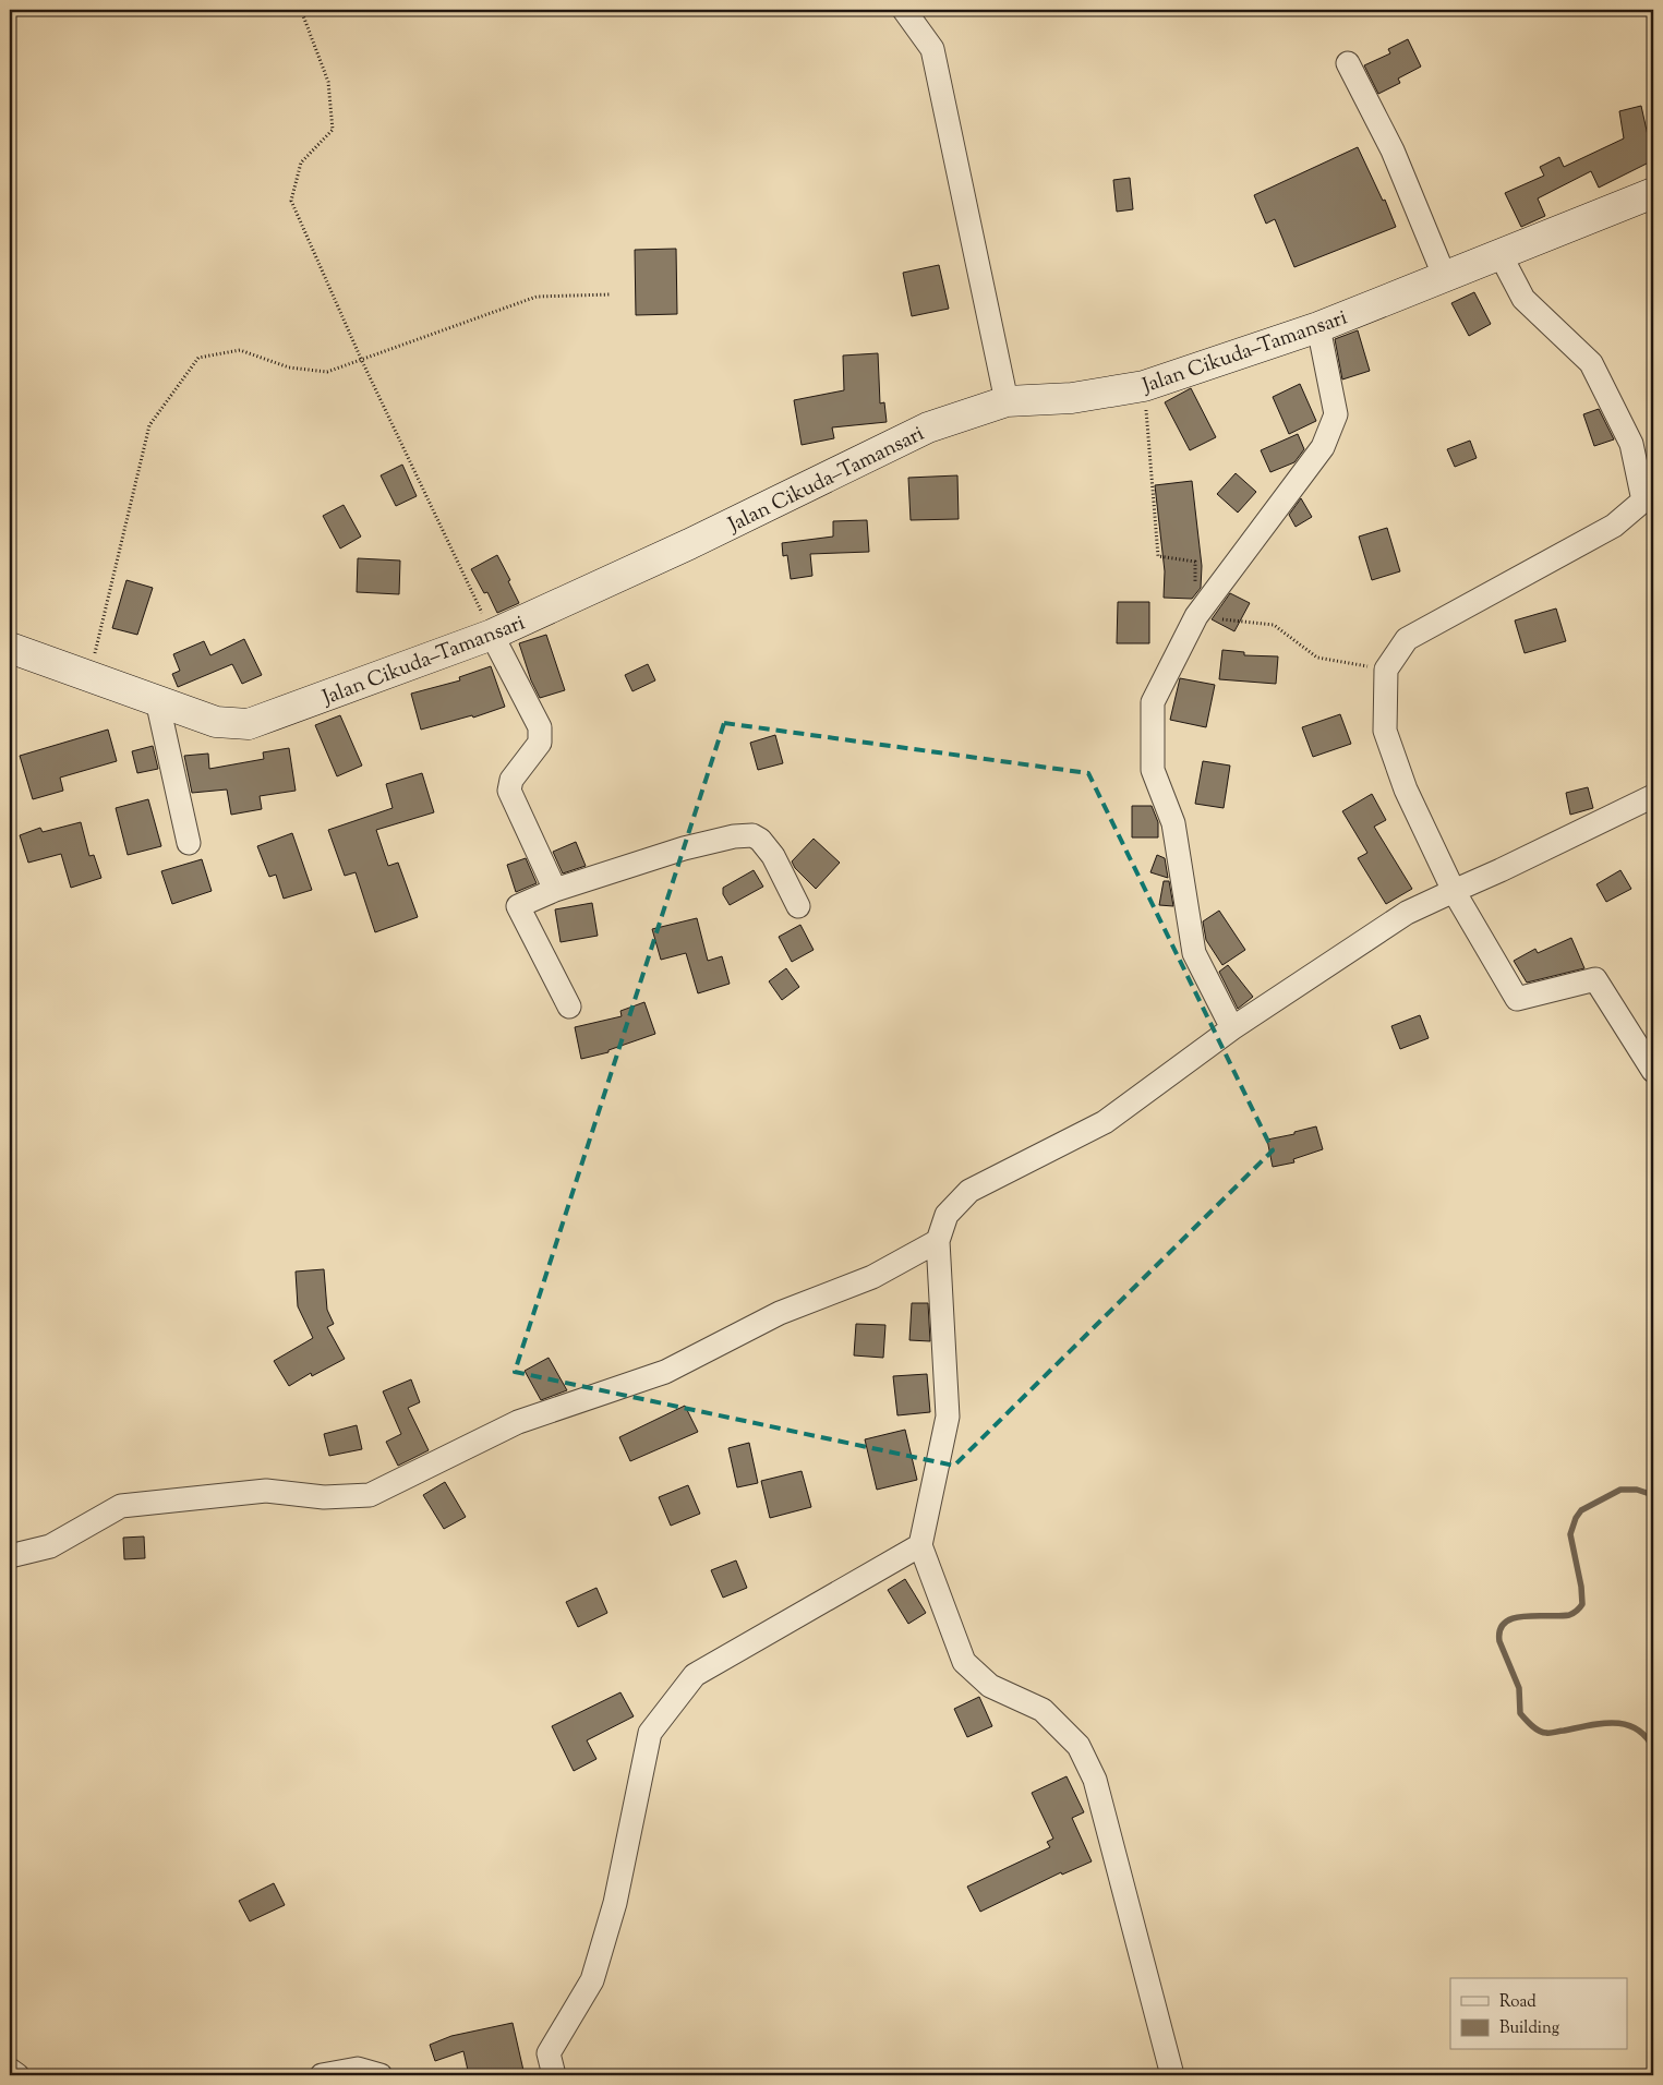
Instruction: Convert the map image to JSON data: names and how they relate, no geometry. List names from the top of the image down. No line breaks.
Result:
{"streets":{"street":["Jalan Cikuda–Tamansari"]},"legend":["Road","Building"]}
